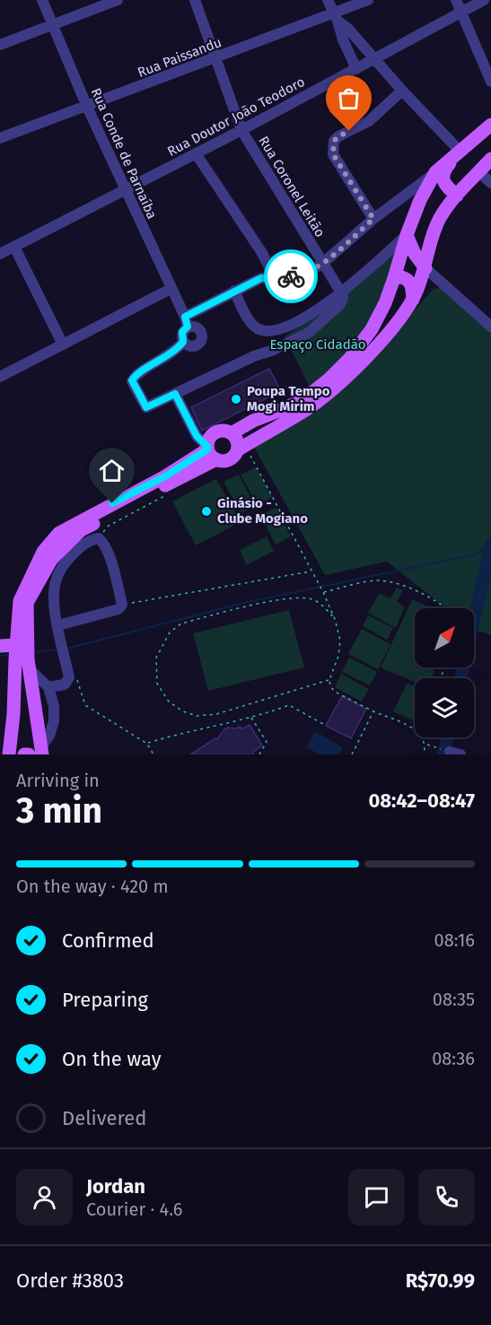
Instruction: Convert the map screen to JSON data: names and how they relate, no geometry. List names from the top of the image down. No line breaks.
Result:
{"streets":{"street":["Rua Paissandu","Rua Doutor João Teodoro","Rua Conde de Parnaíba","Rua Coronel Leitão"]},"crossings":[["Rua Paissandu","Rua Conde de Parnaíba"],["Rua Paissandu","Rua Coronel Leitão"],["Rua Doutor João Teodoro","Rua Conde de Parnaíba"],["Rua Doutor João Teodoro","Rua Coronel Leitão"]],"parks":["Espaço Cidadão"],"places":["Poupa Tempo Mogi Mirim","Ginásio - Clube Mogiano"],"north":"top right","page":{"heading":["3 min","Arriving in","08:42–08:47"],"panel":["Jordan","Courier · 4.6","Order #3803","R$70.99"],"bar":"On the way · 420 m","list":[["Confirmed","08:16"],["Preparing","08:35"],["On the way","08:36"],"Delivered"]}}
